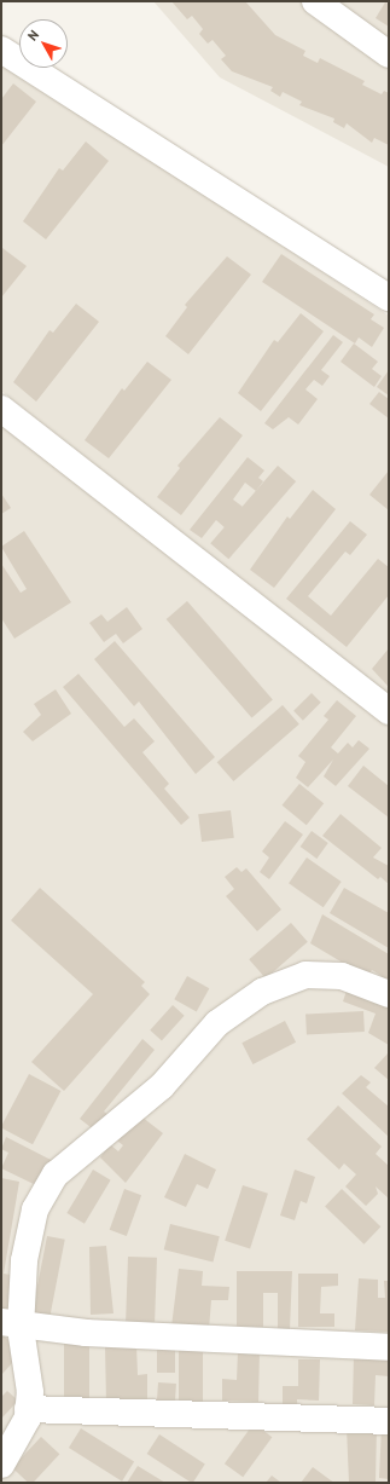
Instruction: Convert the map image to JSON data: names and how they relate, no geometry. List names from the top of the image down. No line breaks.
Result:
{"north":"top left"}
